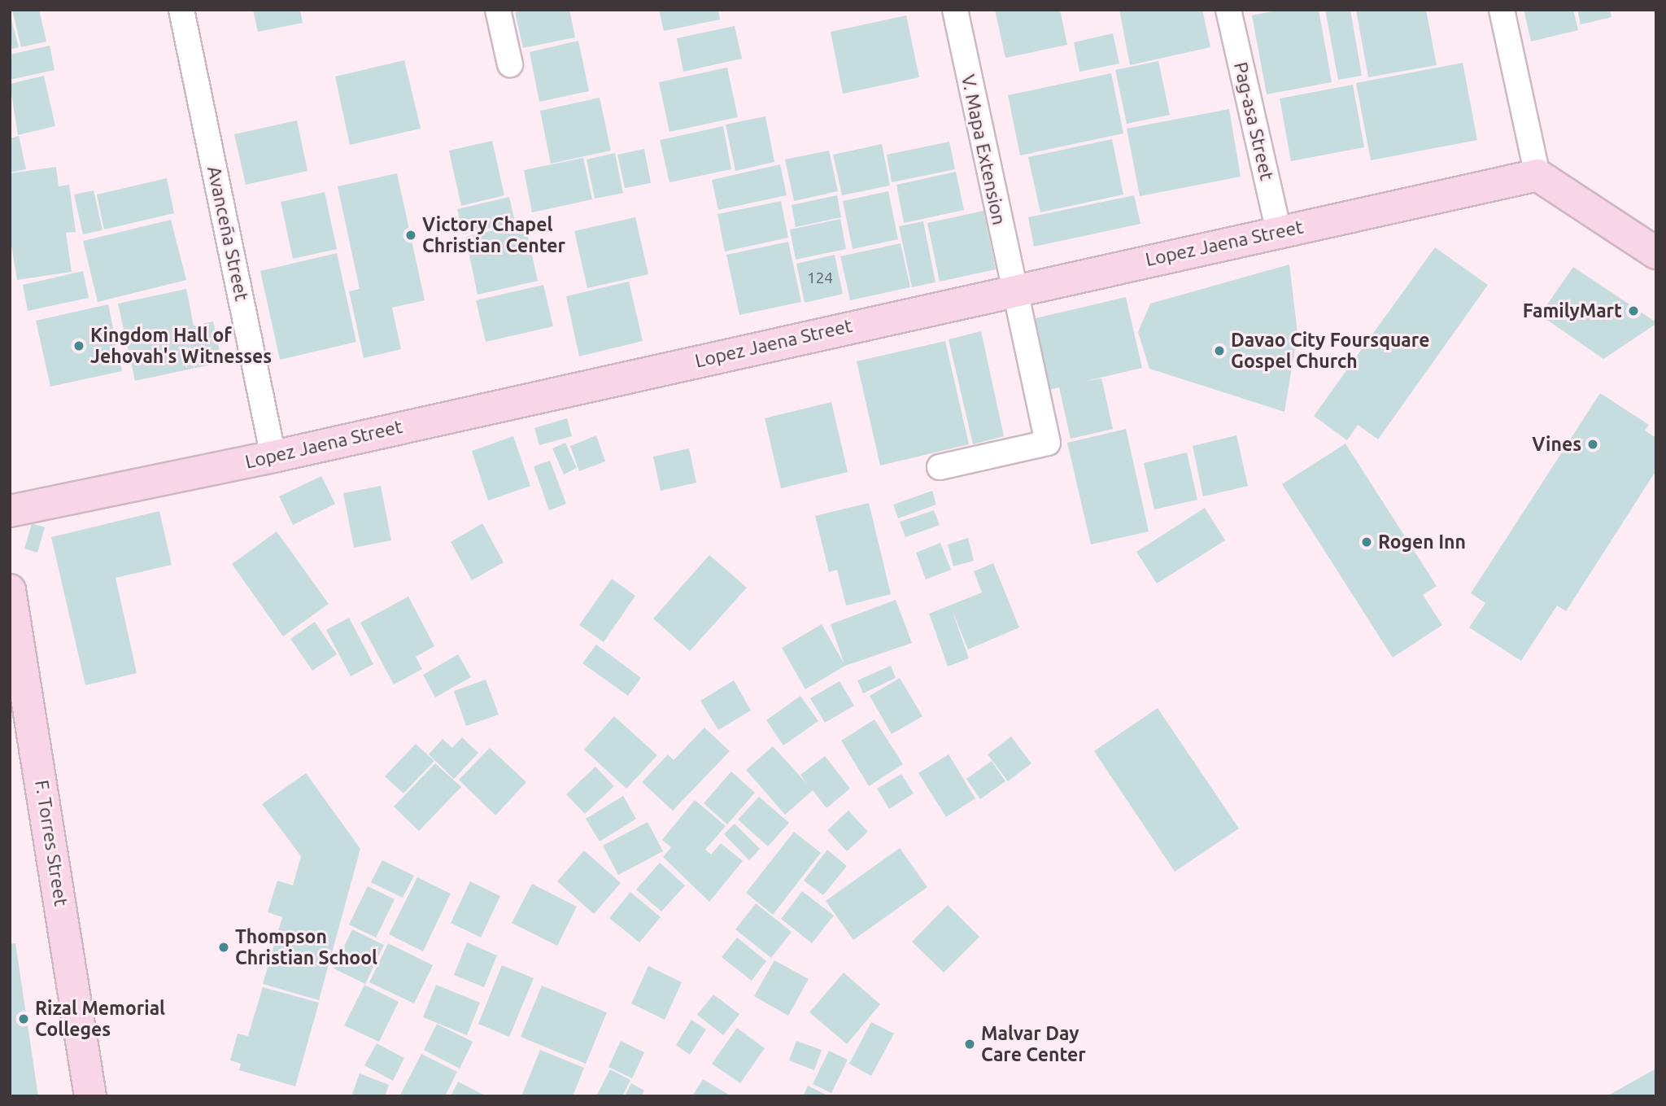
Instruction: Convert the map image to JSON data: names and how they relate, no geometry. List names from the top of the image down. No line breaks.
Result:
{"streets":{"street":["Pag-asa Street","V. Mapa Extension","Avanceña Street","Lopez Jaena Street","F. Torres Street"]},"crossings":[["Pag-asa Street","Lopez Jaena Street"],["V. Mapa Extension","Lopez Jaena Street"],["Avanceña Street","Lopez Jaena Street"]],"places":["Victory Chapel Christian Center","FamilyMart","Kingdom Hall of Jehovah's Witnesses","Davao City Foursquare Gospel Church","Vines","Rogen Inn","Thompson Christian School","Rizal Memorial Colleges","Malvar Day Care Center"],"house_numbers":["124"]}
